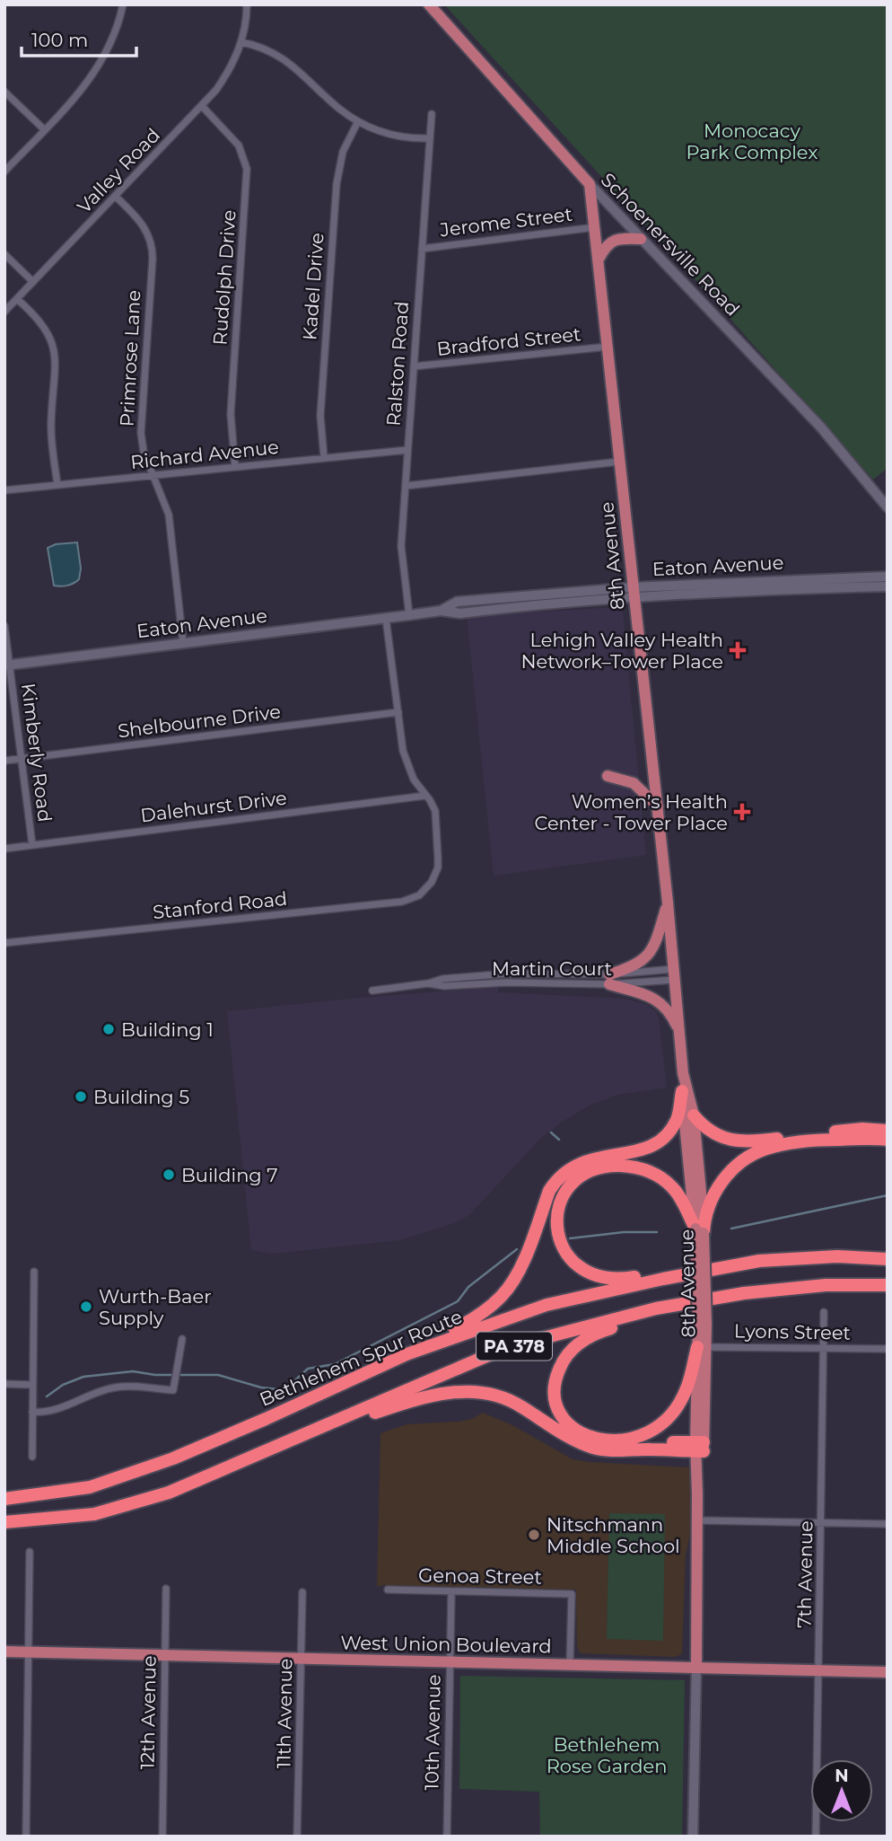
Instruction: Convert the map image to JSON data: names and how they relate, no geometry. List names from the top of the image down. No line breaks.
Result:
{"streets":{"highway":["PA 378","Bethlehem Spur Route"],"main road":["Schoenersville Road","8th Avenue","West Union Boulevard"],"street":["Valley Road","Jerome Street","Rudolph Drive","Kadel Drive","Bradford Street","Primrose Lane","Ralston Road","Richard Avenue","Eaton Avenue","Shelbourne Drive","Kimberly Road","Dalehurst Drive","Stanford Road","Martin Court","Lyons Street","7th Avenue","Genoa Street","12th Avenue","11th Avenue","10th Avenue"]},"crossings":[["Valley Road","Rudolph Drive"],["Valley Road","Primrose Lane"],["Jerome Street","Ralston Road"],["Jerome Street","8th Avenue"],["Schoenersville Road","8th Avenue"],["Rudolph Drive","Richard Avenue"],["Kadel Drive","Richard Avenue"],["Bradford Street","Ralston Road"],["Bradford Street","8th Avenue"],["Primrose Lane","Richard Avenue"],["Primrose Lane","Eaton Avenue"],["Ralston Road","Richard Avenue"],["Ralston Road","Eaton Avenue"],["8th Avenue","Eaton Avenue"],["8th Avenue","Martin Court"],["8th Avenue","Lyons Street"],["8th Avenue","West Union Boulevard"],["Eaton Avenue","Kimberly Road"],["Shelbourne Drive","Kimberly Road"],["Kimberly Road","Dalehurst Drive"],["Dalehurst Drive","Stanford Road"],["Lyons Street","7th Avenue"],["7th Avenue","West Union Boulevard"],["Genoa Street","West Union Boulevard"],["Genoa Street","10th Avenue"],["West Union Boulevard","12th Avenue"],["West Union Boulevard","11th Avenue"],["West Union Boulevard","10th Avenue"]],"parks":["Monocacy Park Complex","Bethlehem Rose Garden"],"places":{"health":["Lehigh Valley Health Network–Tower Place","Women’s Health Center - Tower Place"],"other":["Building 1","Building 5","Building 7","Wurth-Baer Supply","Nitschmann Middle School"]},"scale_bar":"100 m","north":"top"}
